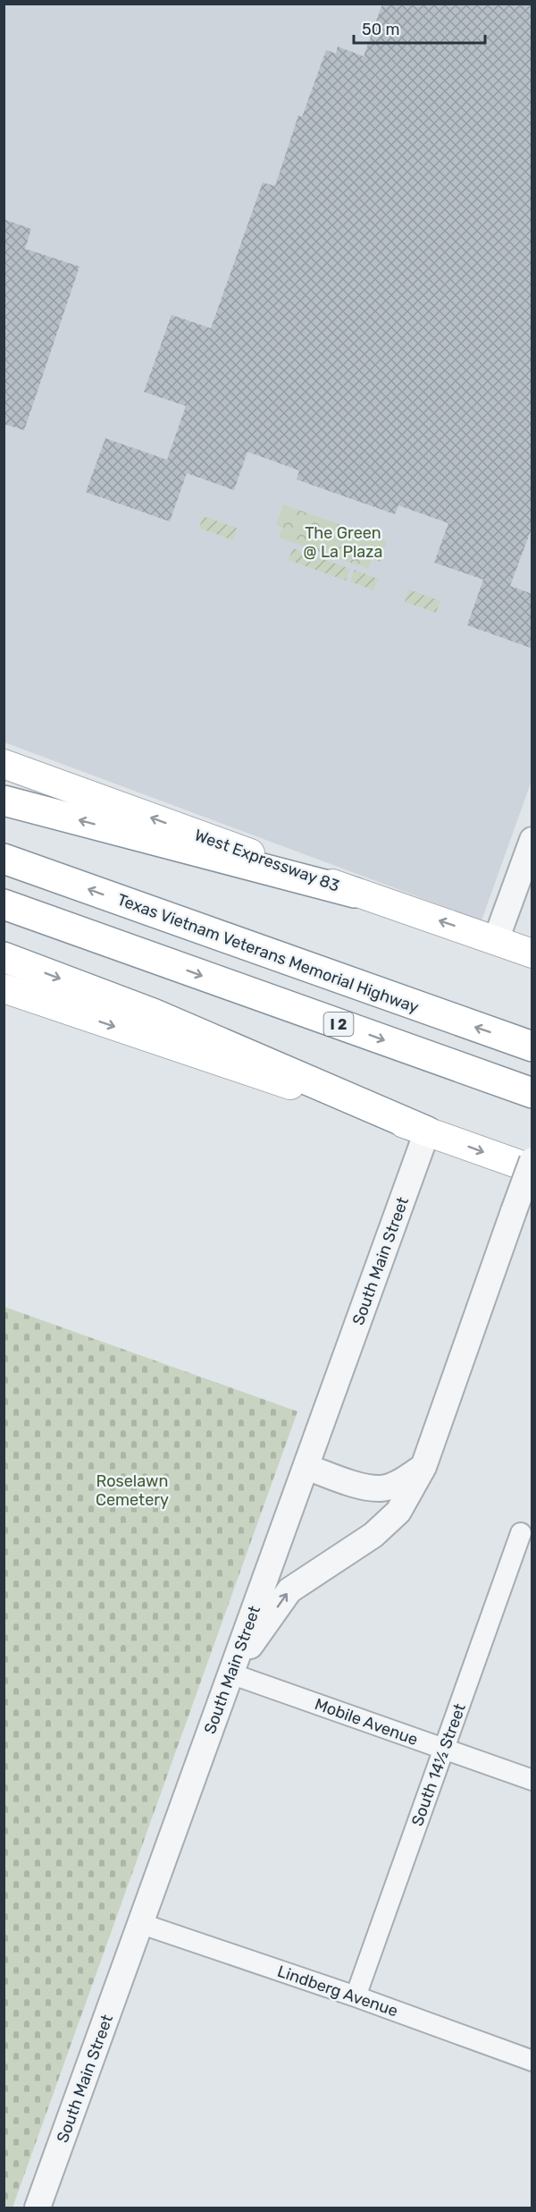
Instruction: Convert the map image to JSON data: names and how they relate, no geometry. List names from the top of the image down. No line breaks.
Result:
{"streets":{"highway":["Texas Vietnam Veterans Memorial Highway","I 2"],"main road":["West Expressway 83"],"street":["South Main Street","Mobile Avenue","South 14½ Street","Lindberg Avenue"]},"crossings":[["South Main Street","Mobile Avenue"],["South Main Street","Lindberg Avenue"],["Mobile Avenue","South 14½ Street"],["South 14½ Street","Lindberg Avenue"]],"parks":["The Green @ La Plaza","Roselawn Cemetery"],"scale_bar":"50 m"}
